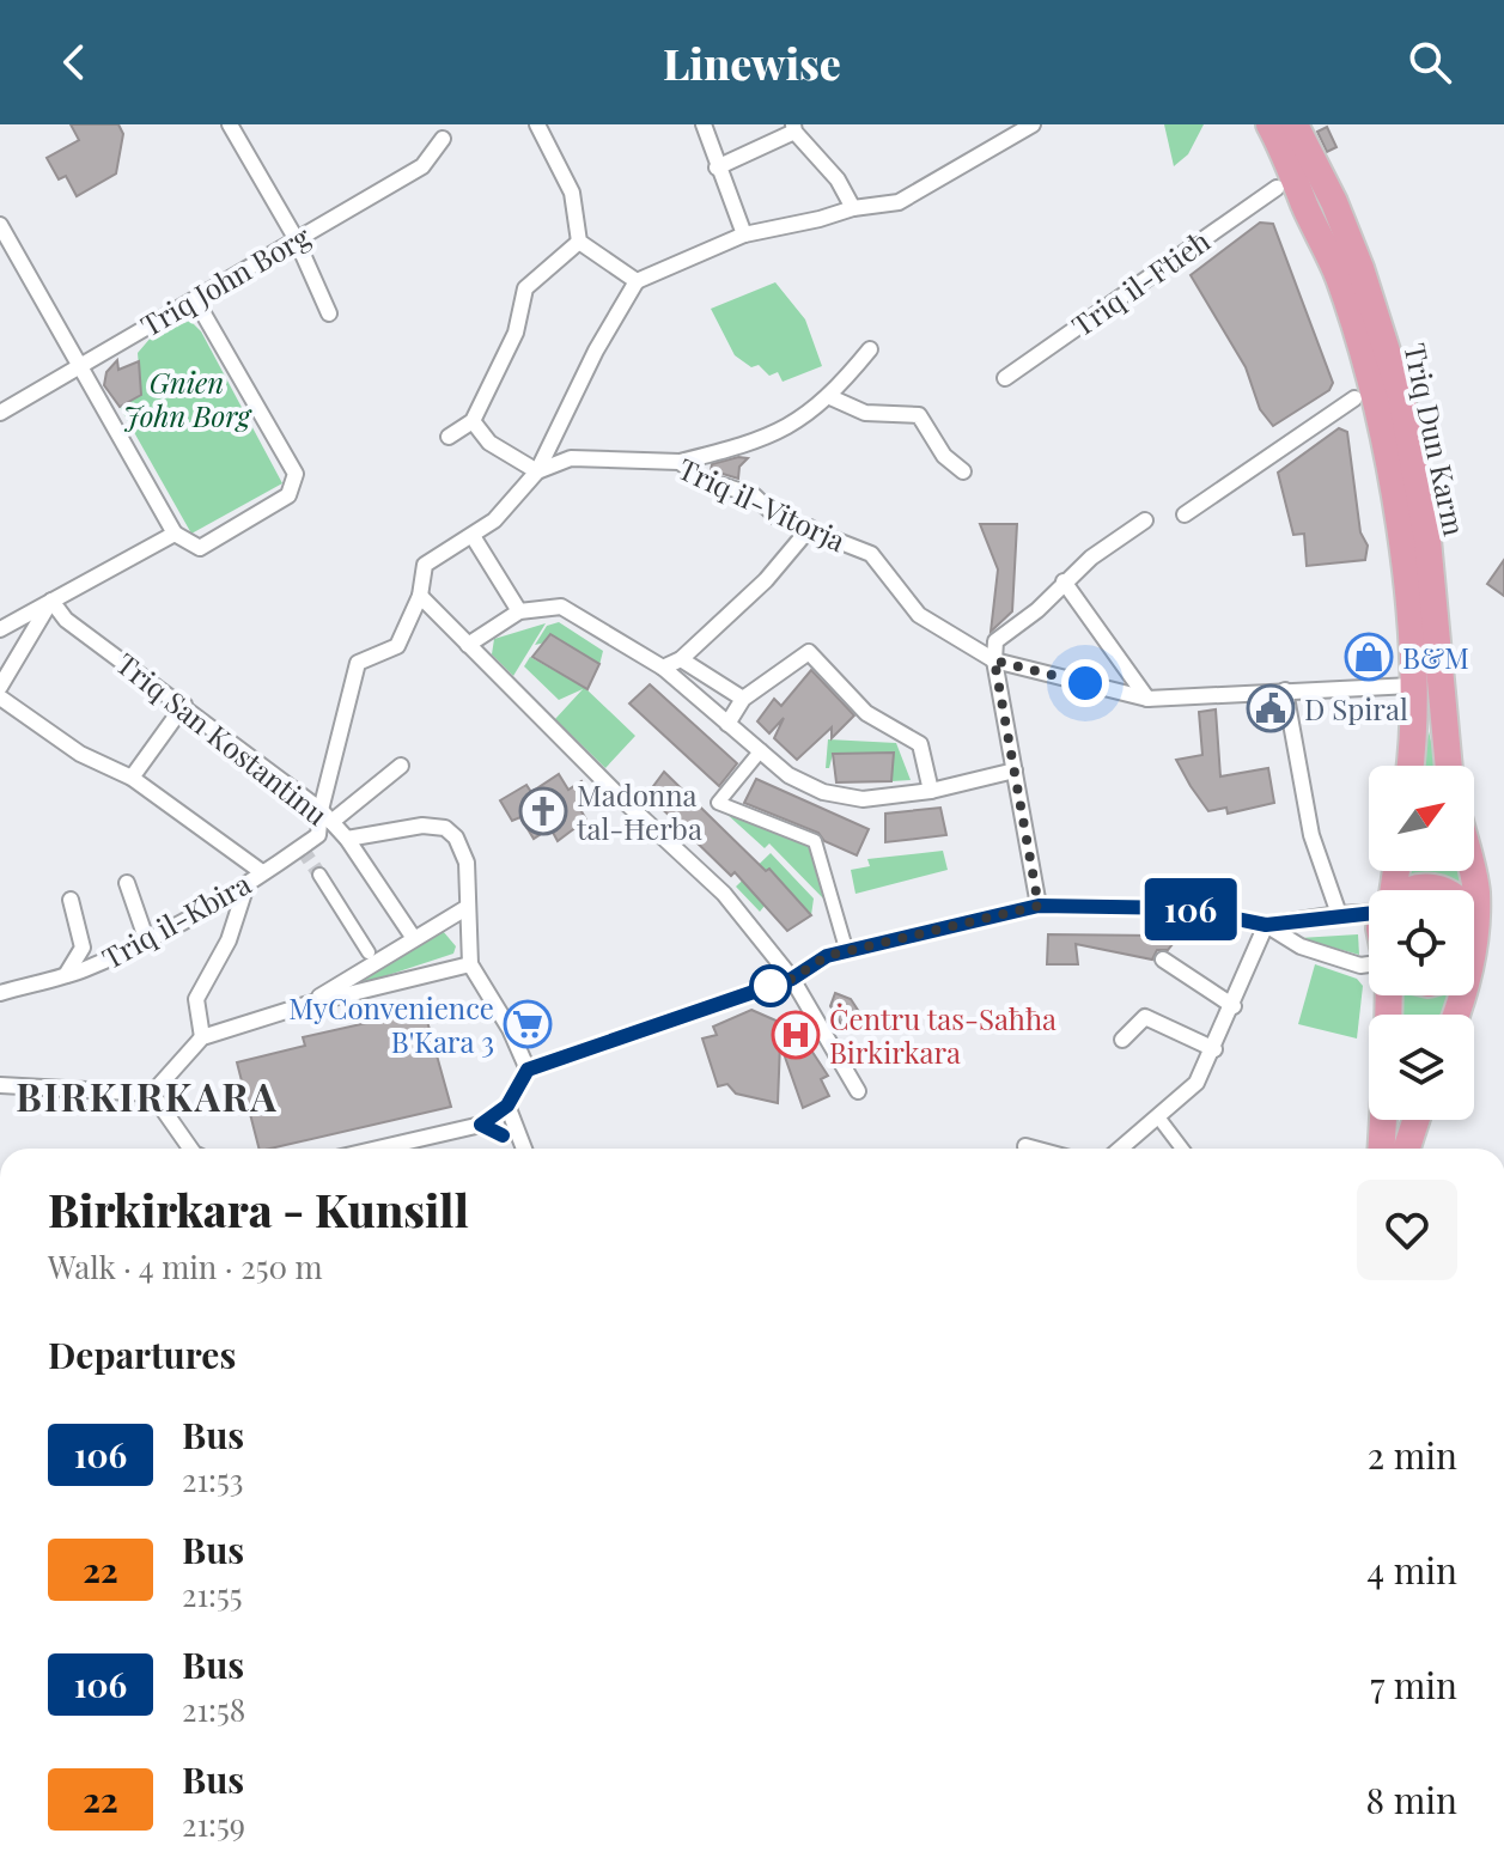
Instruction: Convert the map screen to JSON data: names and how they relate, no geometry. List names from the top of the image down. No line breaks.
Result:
{"streets":{"highway":["Triq Dun Karm"],"street":["Triq John Borg","Triq il-Ftieħ","Triq il-Vitorja","Triq San Kostantinu","Triq il-Kbira"]},"crossings":[["Triq Dun Karm","Triq il-Vitorja"],["Triq San Kostantinu","Triq il-Kbira"]],"districts":["BIRKIRKARA"],"parks":["Gnien John Borg"],"places":{"shop":["B&M"],"public building":["D Spiral"],"church":["Madonna tal-Ħerba"],"supermarket":["MyConvenience B'Kara 3"],"hospital":["Ċentru tas-Saħħa Birkirkara"]},"lines":["bus line 106"],"north":"top right","page":{"header":"Linewise","on_map":"106","heading":[["Birkirkara - Kunsill","Walk · 4 min · 250 m"],"Departures"],"list":[{"mark":"106","name":"Bus","note":"21:53","value":"2 min"},{"mark":"22","name":"Bus","note":"21:55","value":"4 min"},{"mark":"106","name":"Bus","note":"21:58","value":"7 min"},{"mark":"22","name":"Bus","note":"21:59","value":"8 min"}]}}
